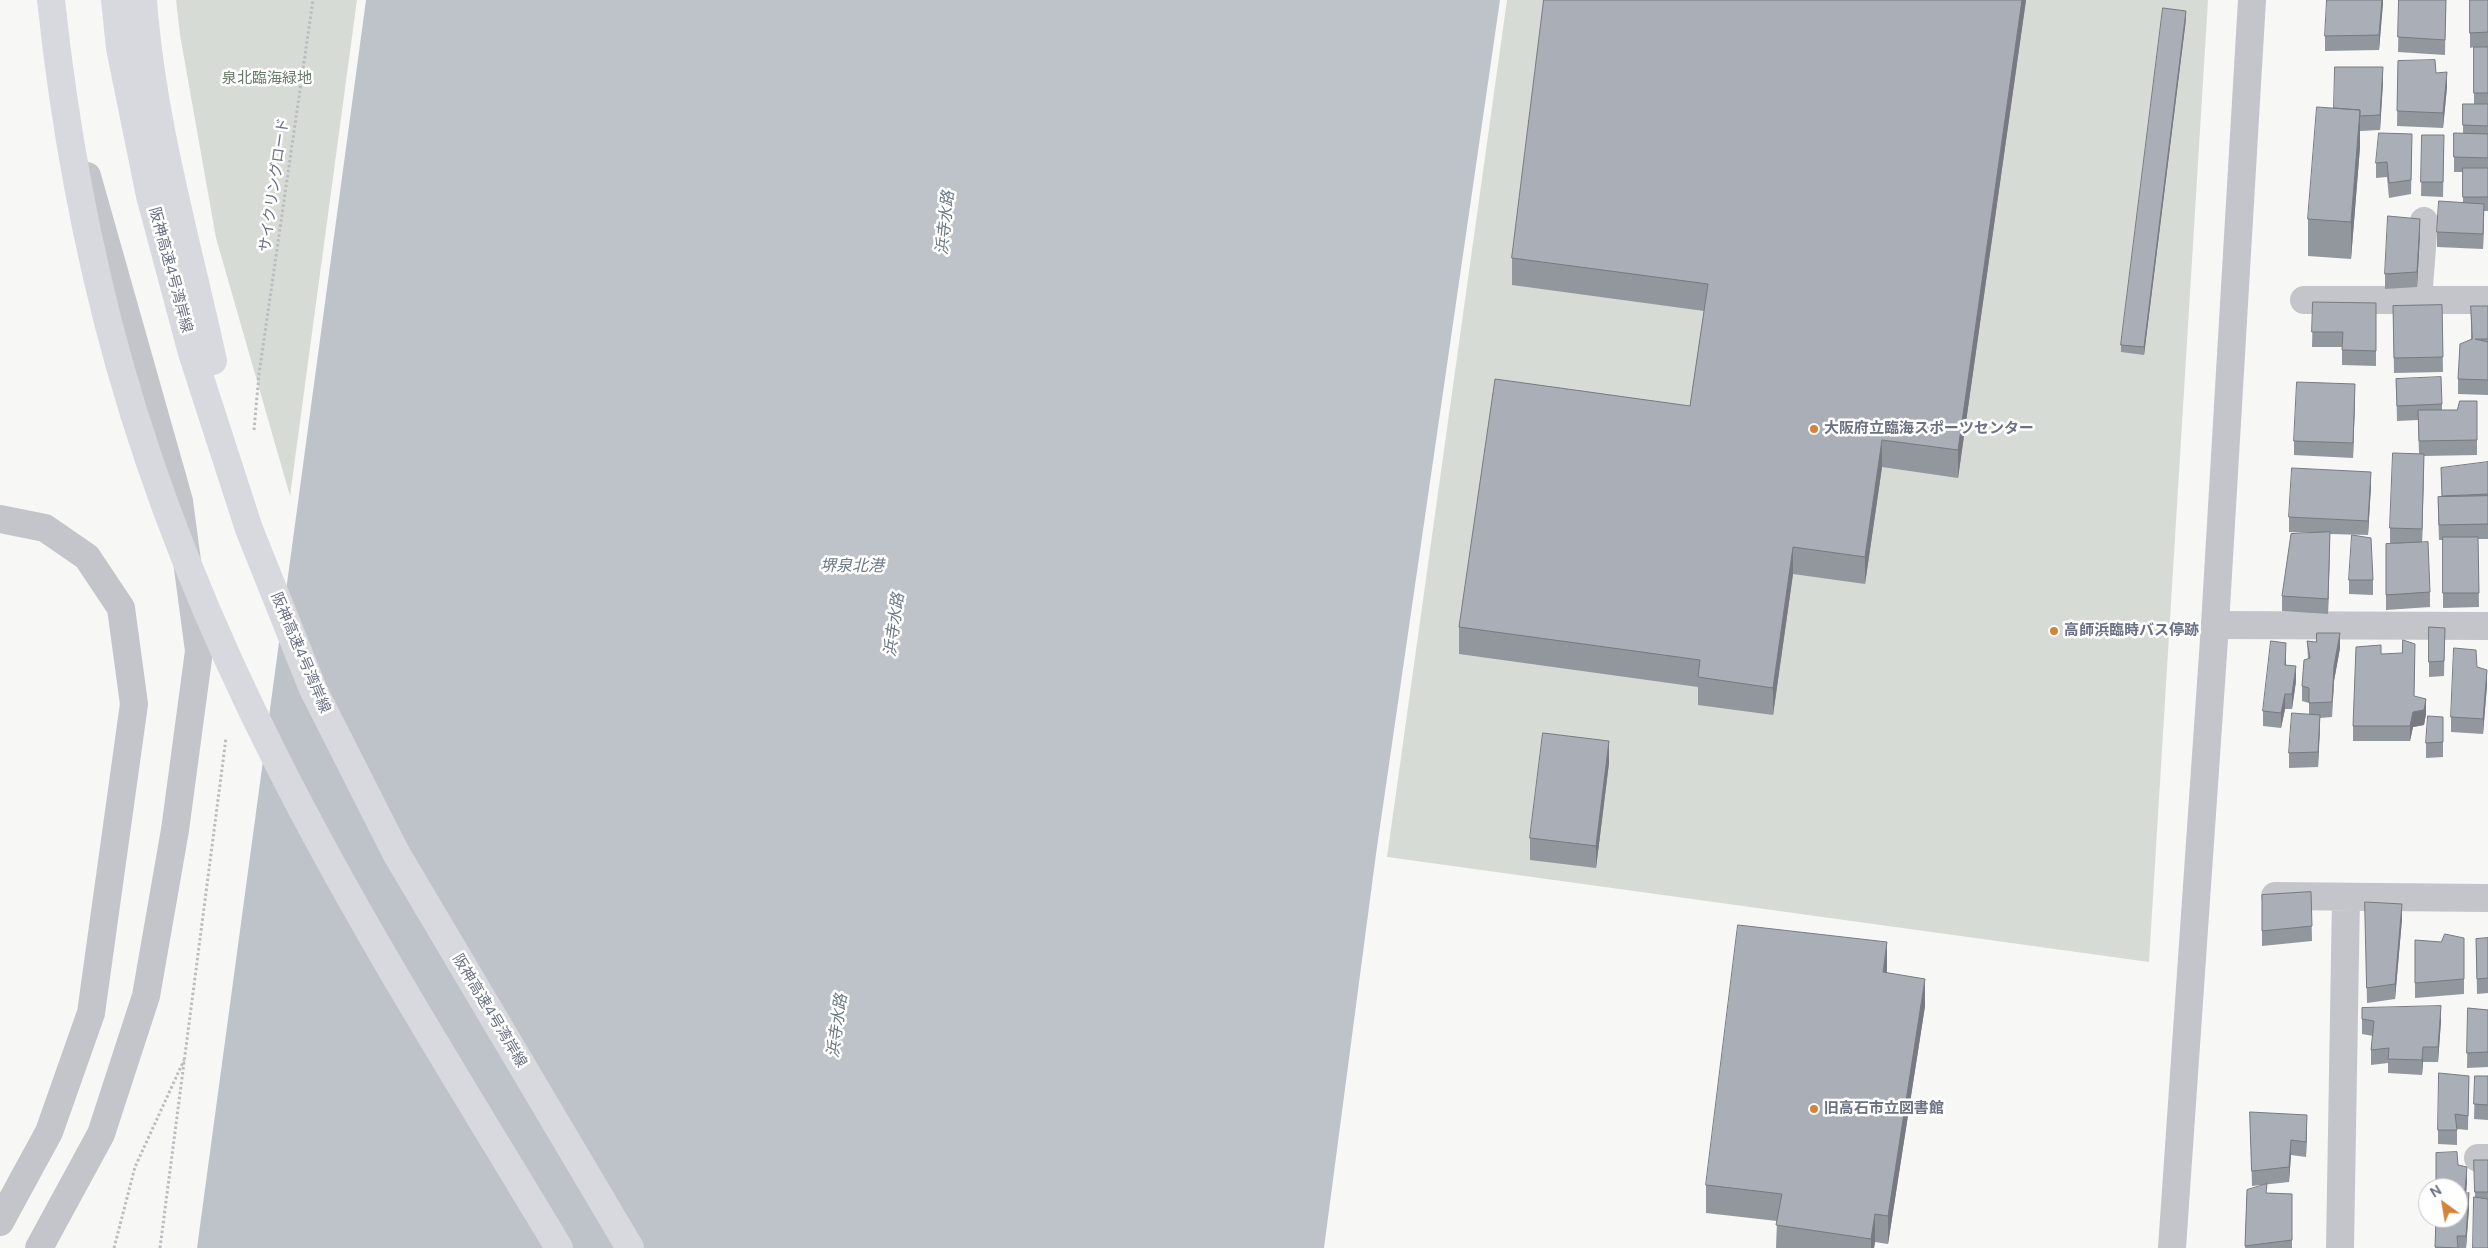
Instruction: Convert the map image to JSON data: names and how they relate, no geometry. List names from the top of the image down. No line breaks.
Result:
{"streets":{"highway":["阪神高速4号湾岸線"],"path":["サイクリングロード"]},"water":["浜寺水路","堺泉北港"],"parks":["泉北臨海緑地"],"places":["大阪府立臨海スポーツセンター","高師浜臨時バス停跡","旧高石市立図書館"],"north":"top left"}
